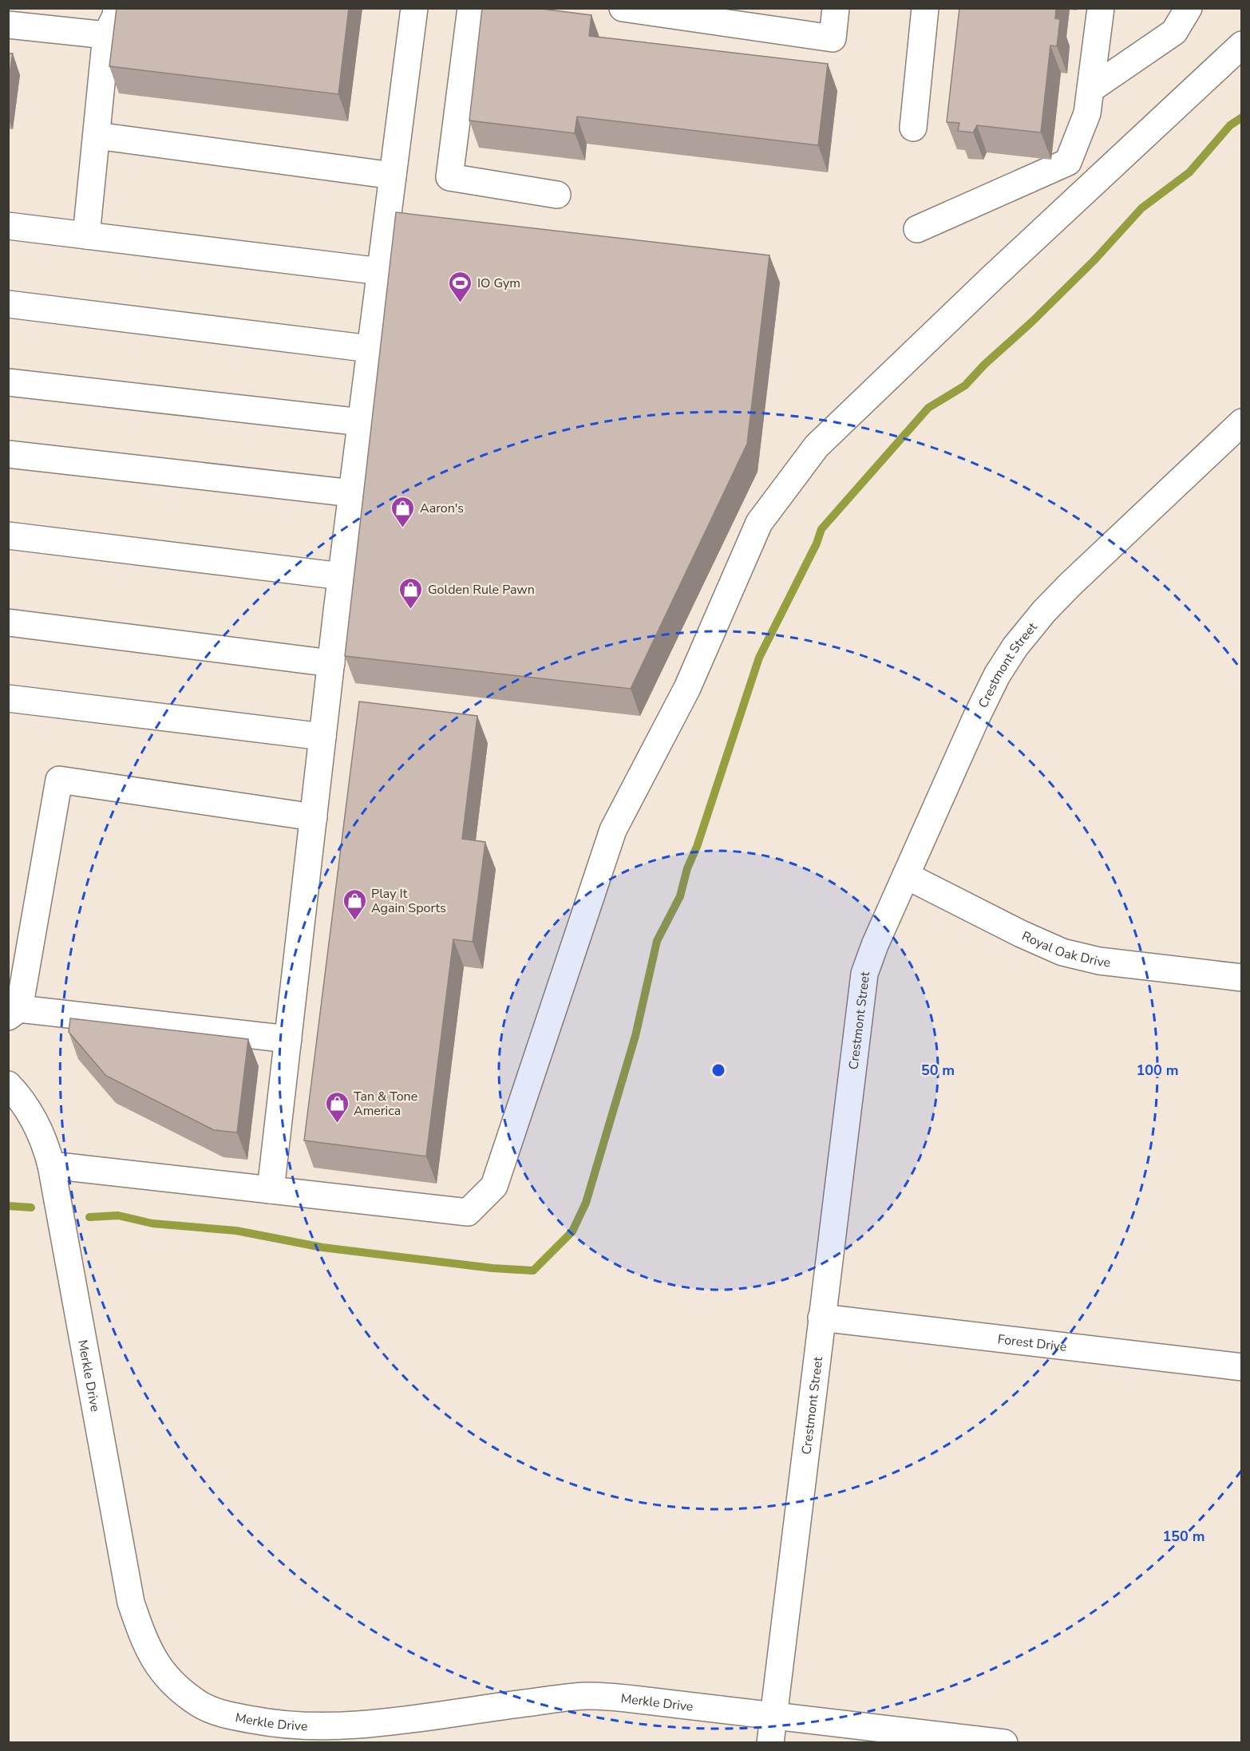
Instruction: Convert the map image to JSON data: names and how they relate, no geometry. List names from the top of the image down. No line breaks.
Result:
{"streets":{"street":["Crestmont Street","Royal Oak Drive","Forest Drive","Merkle Drive"]},"crossings":[["Crestmont Street","Royal Oak Drive"],["Crestmont Street","Forest Drive"],["Crestmont Street","Merkle Drive"]],"places":{"sports":["IO Gym"],"shop":["Aaron's","Golden Rule Pawn","Play It Again Sports","Tan & Tone America"]},"rings":["50 m","100 m","150 m"]}
